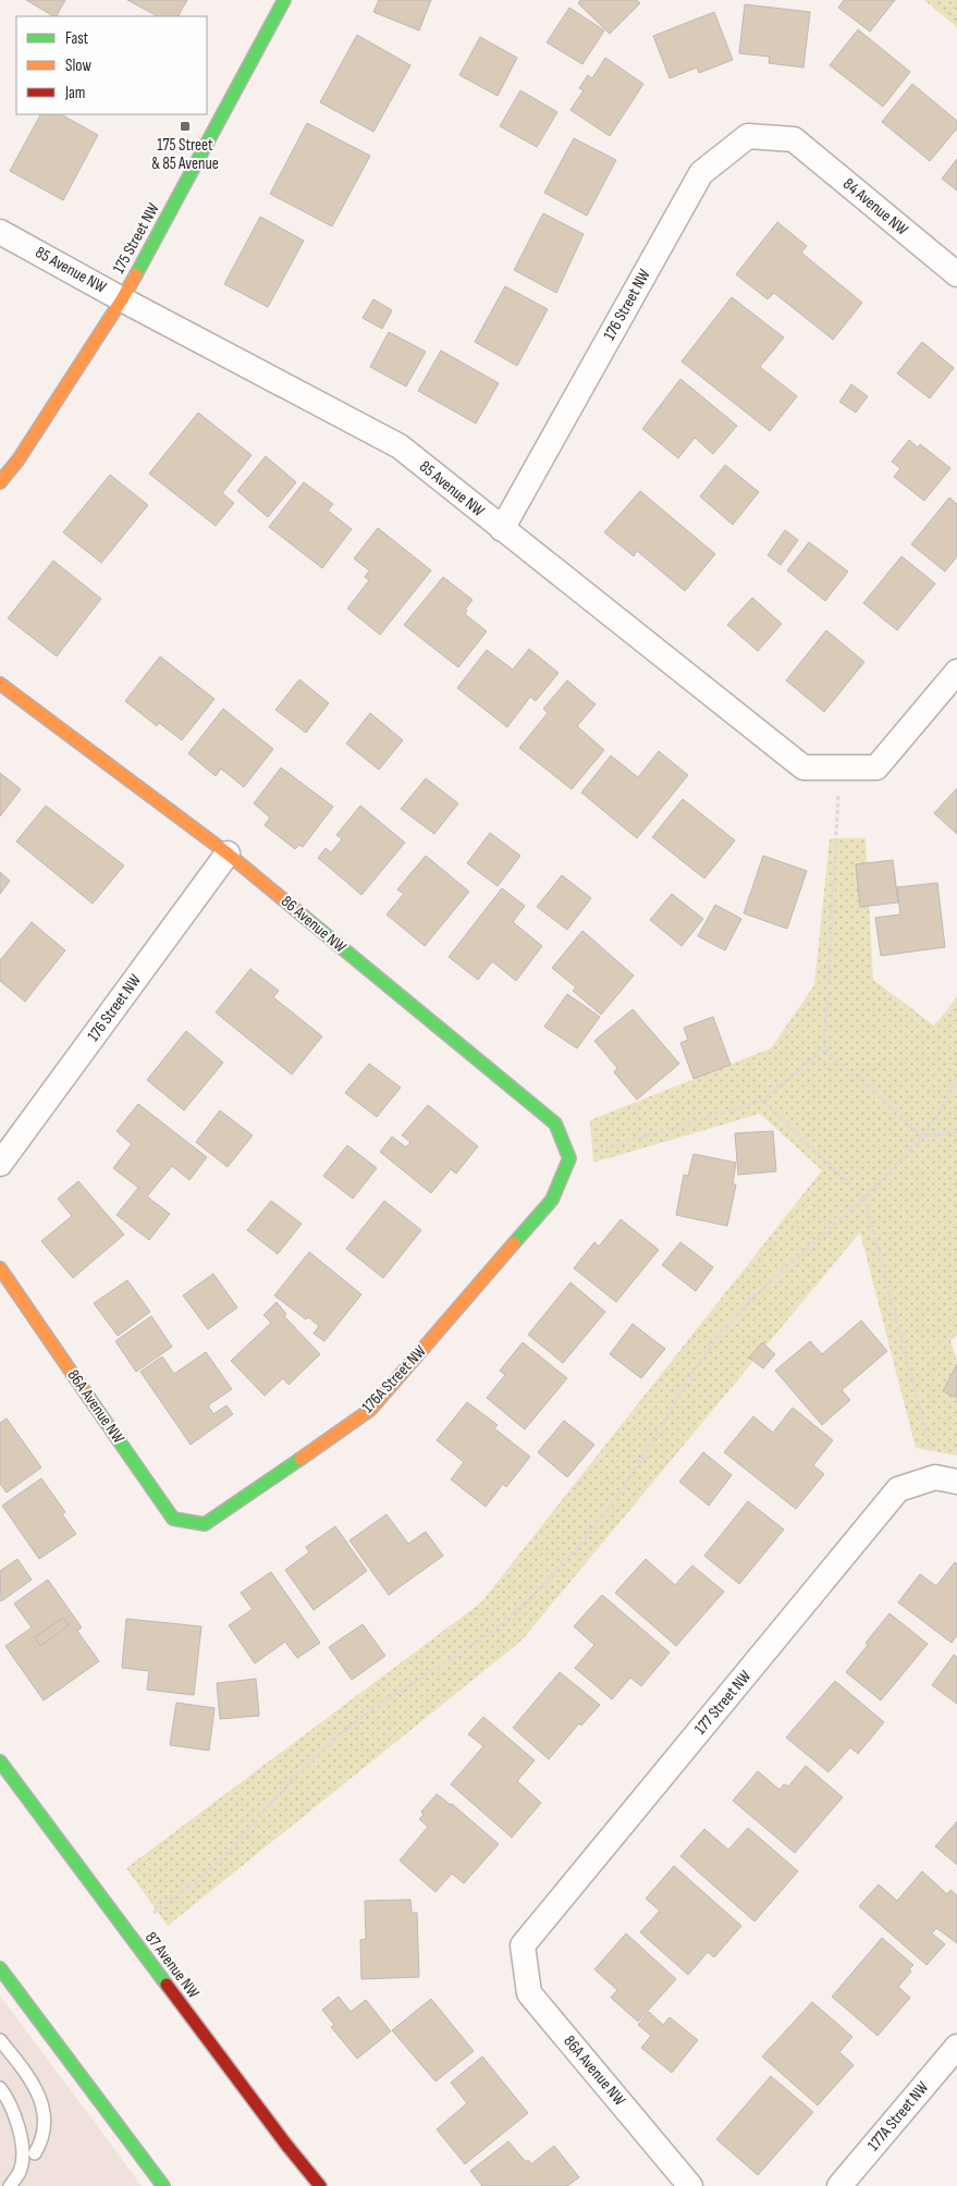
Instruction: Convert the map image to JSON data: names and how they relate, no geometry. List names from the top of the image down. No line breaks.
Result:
{"streets":{"street":["84 Avenue NW","175 Street NW","85 Avenue NW","176 Street NW","86 Avenue NW","176A Street NW","86A Avenue NW","177 Street NW","87 Avenue NW","177A Street NW"]},"crossings":[["84 Avenue NW","176 Street NW"],["175 Street NW","85 Avenue NW"],["85 Avenue NW","176 Street NW"],["176 Street NW","86 Avenue NW"],["86 Avenue NW","176A Street NW"],["176A Street NW","86A Avenue NW"],["86A Avenue NW","177 Street NW"]],"places":{"transit":["175 Street & 85 Avenue"]},"legend":["Fast","Slow","Jam"]}
